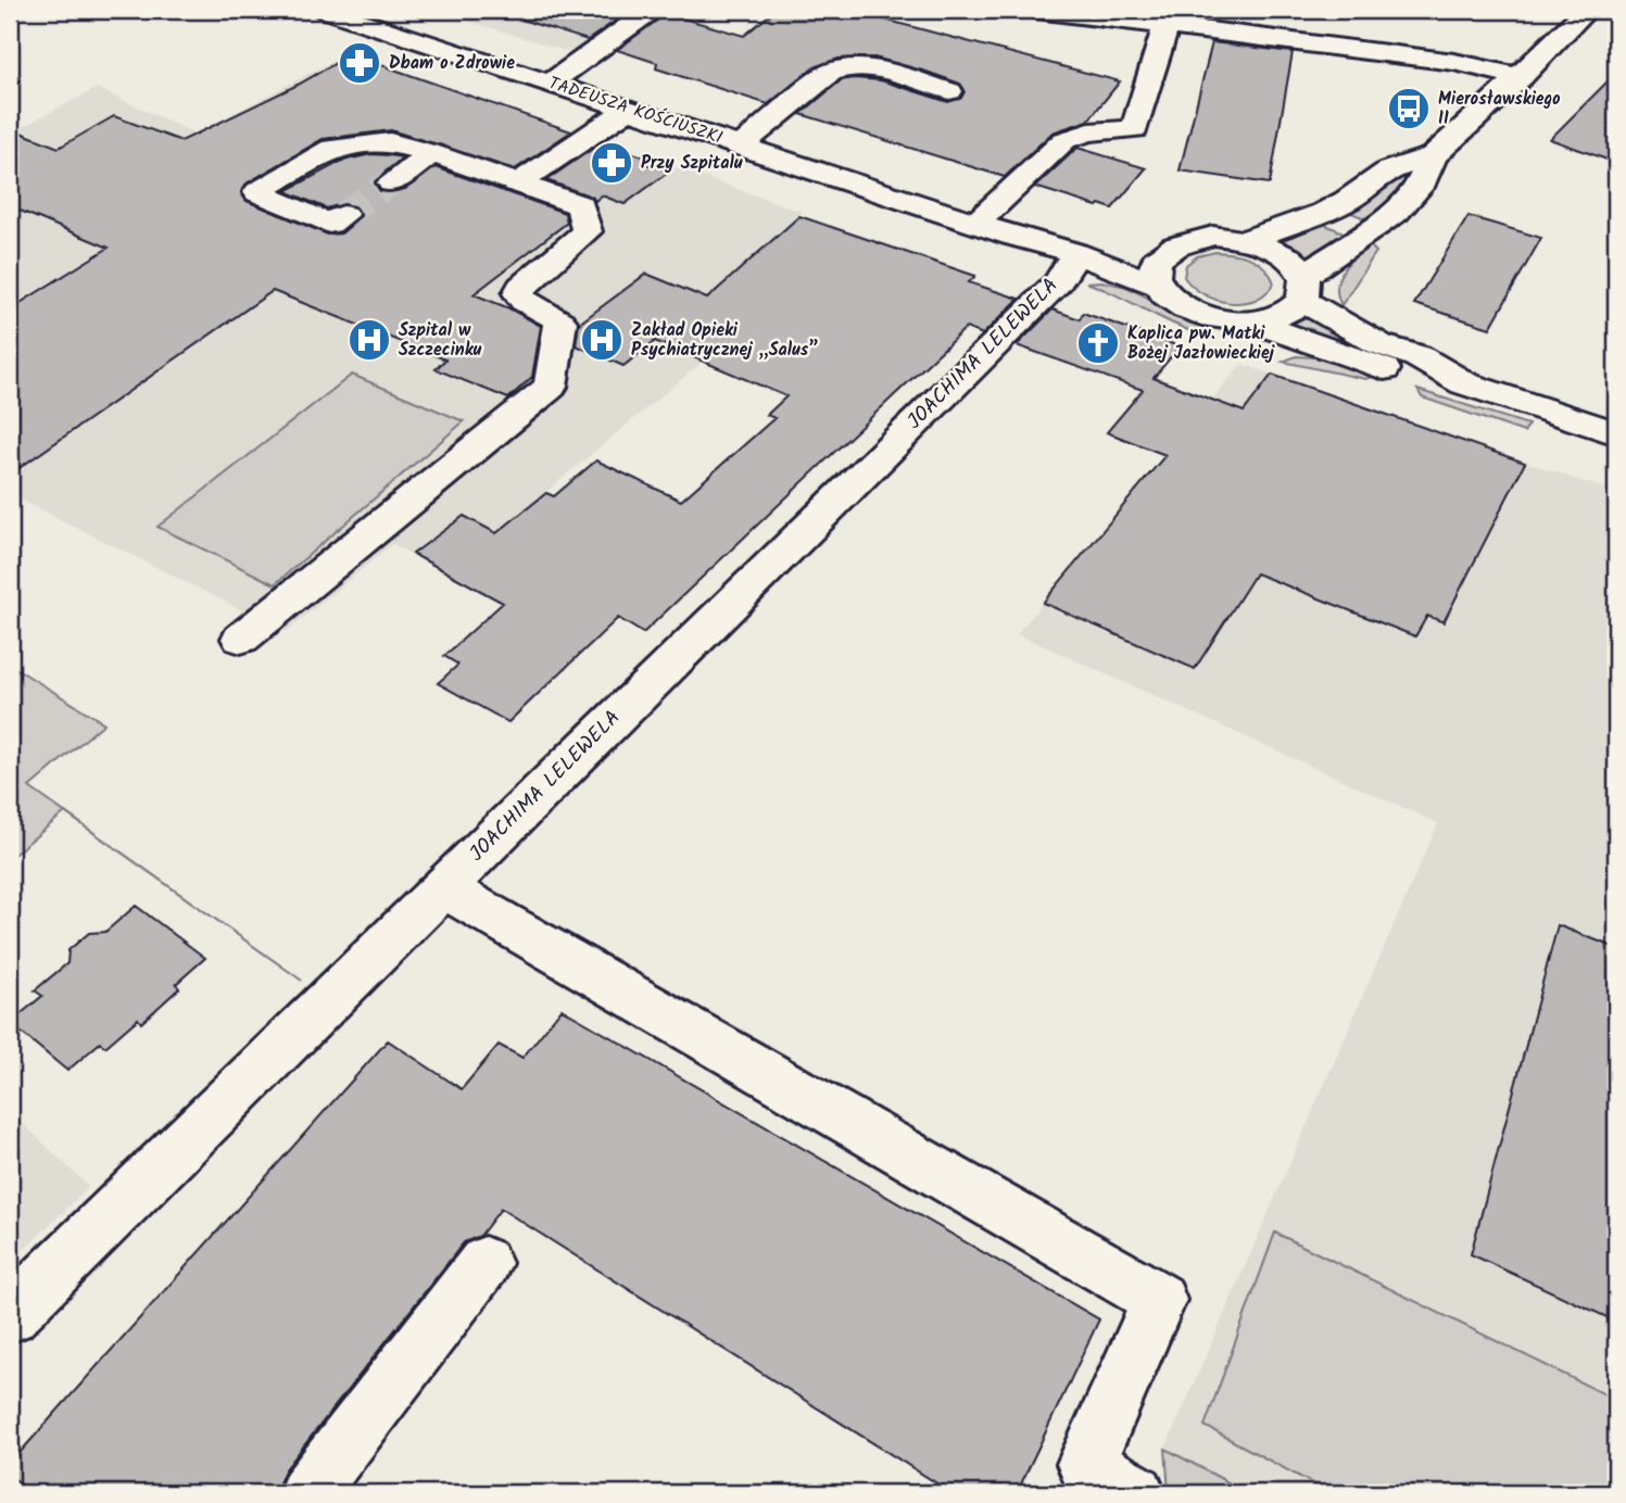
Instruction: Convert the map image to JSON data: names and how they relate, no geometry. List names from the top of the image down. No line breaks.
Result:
{"streets":{"street":["TADEUSZA KOŚCIUSZKI","JOACHIMA LELEWELA"]},"crossings":[["TADEUSZA KOŚCIUSZKI","JOACHIMA LELEWELA"]],"places":{"pharmacy":["Dbam o Zdrowie","Przy Szpitalu"],"bus stop":["Mierosławskiego II"],"hospital":["Szpital w Szczecinku","Zakład Opieki Psychiatrycznej „Salus”"],"church":["Kaplica pw. Matki Bożej Jazłowieckiej"]}}
